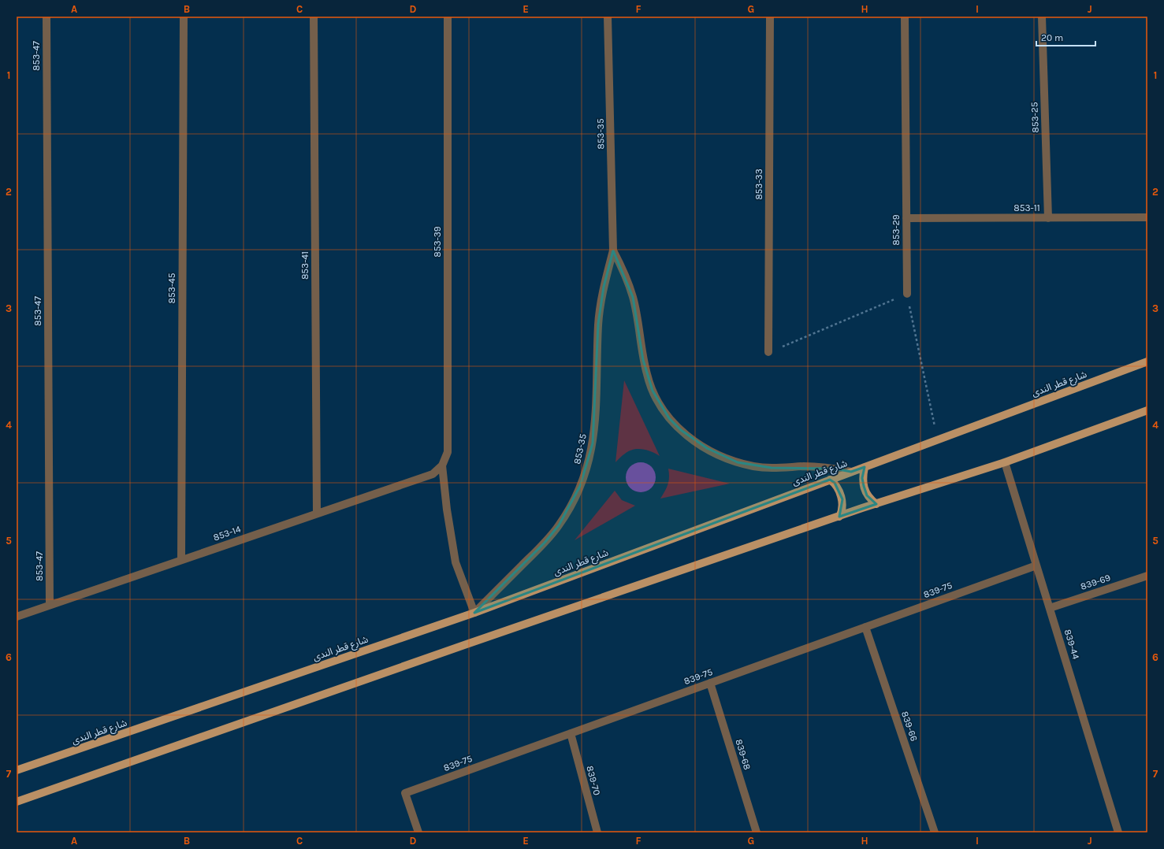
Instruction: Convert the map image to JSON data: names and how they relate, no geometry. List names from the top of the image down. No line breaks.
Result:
{"streets":{"main road":["شارع قطر الندى"],"street":["853-47","853-25","853-35","853-33","853-11","853-29","853-39","853-41","853-45","853-14","839-69","839-75","839-44","839-66","839-68","839-70"]},"crossings":[["853-47","853-14"],["853-25","853-11"],["853-35","شارع قطر الندى"],["853-11","853-29"],["853-39","853-14"],["853-41","853-14"],["853-45","853-14"],["839-69","839-44"],["839-75","839-44"],["839-75","839-66"],["839-75","839-68"],["839-75","839-70"]],"scale_bar":"20 m","grid":{"columns":["A","B","C","D","E","F","G","H","I","J"],"rows":["1","2","3","4","5","6","7"]}}
